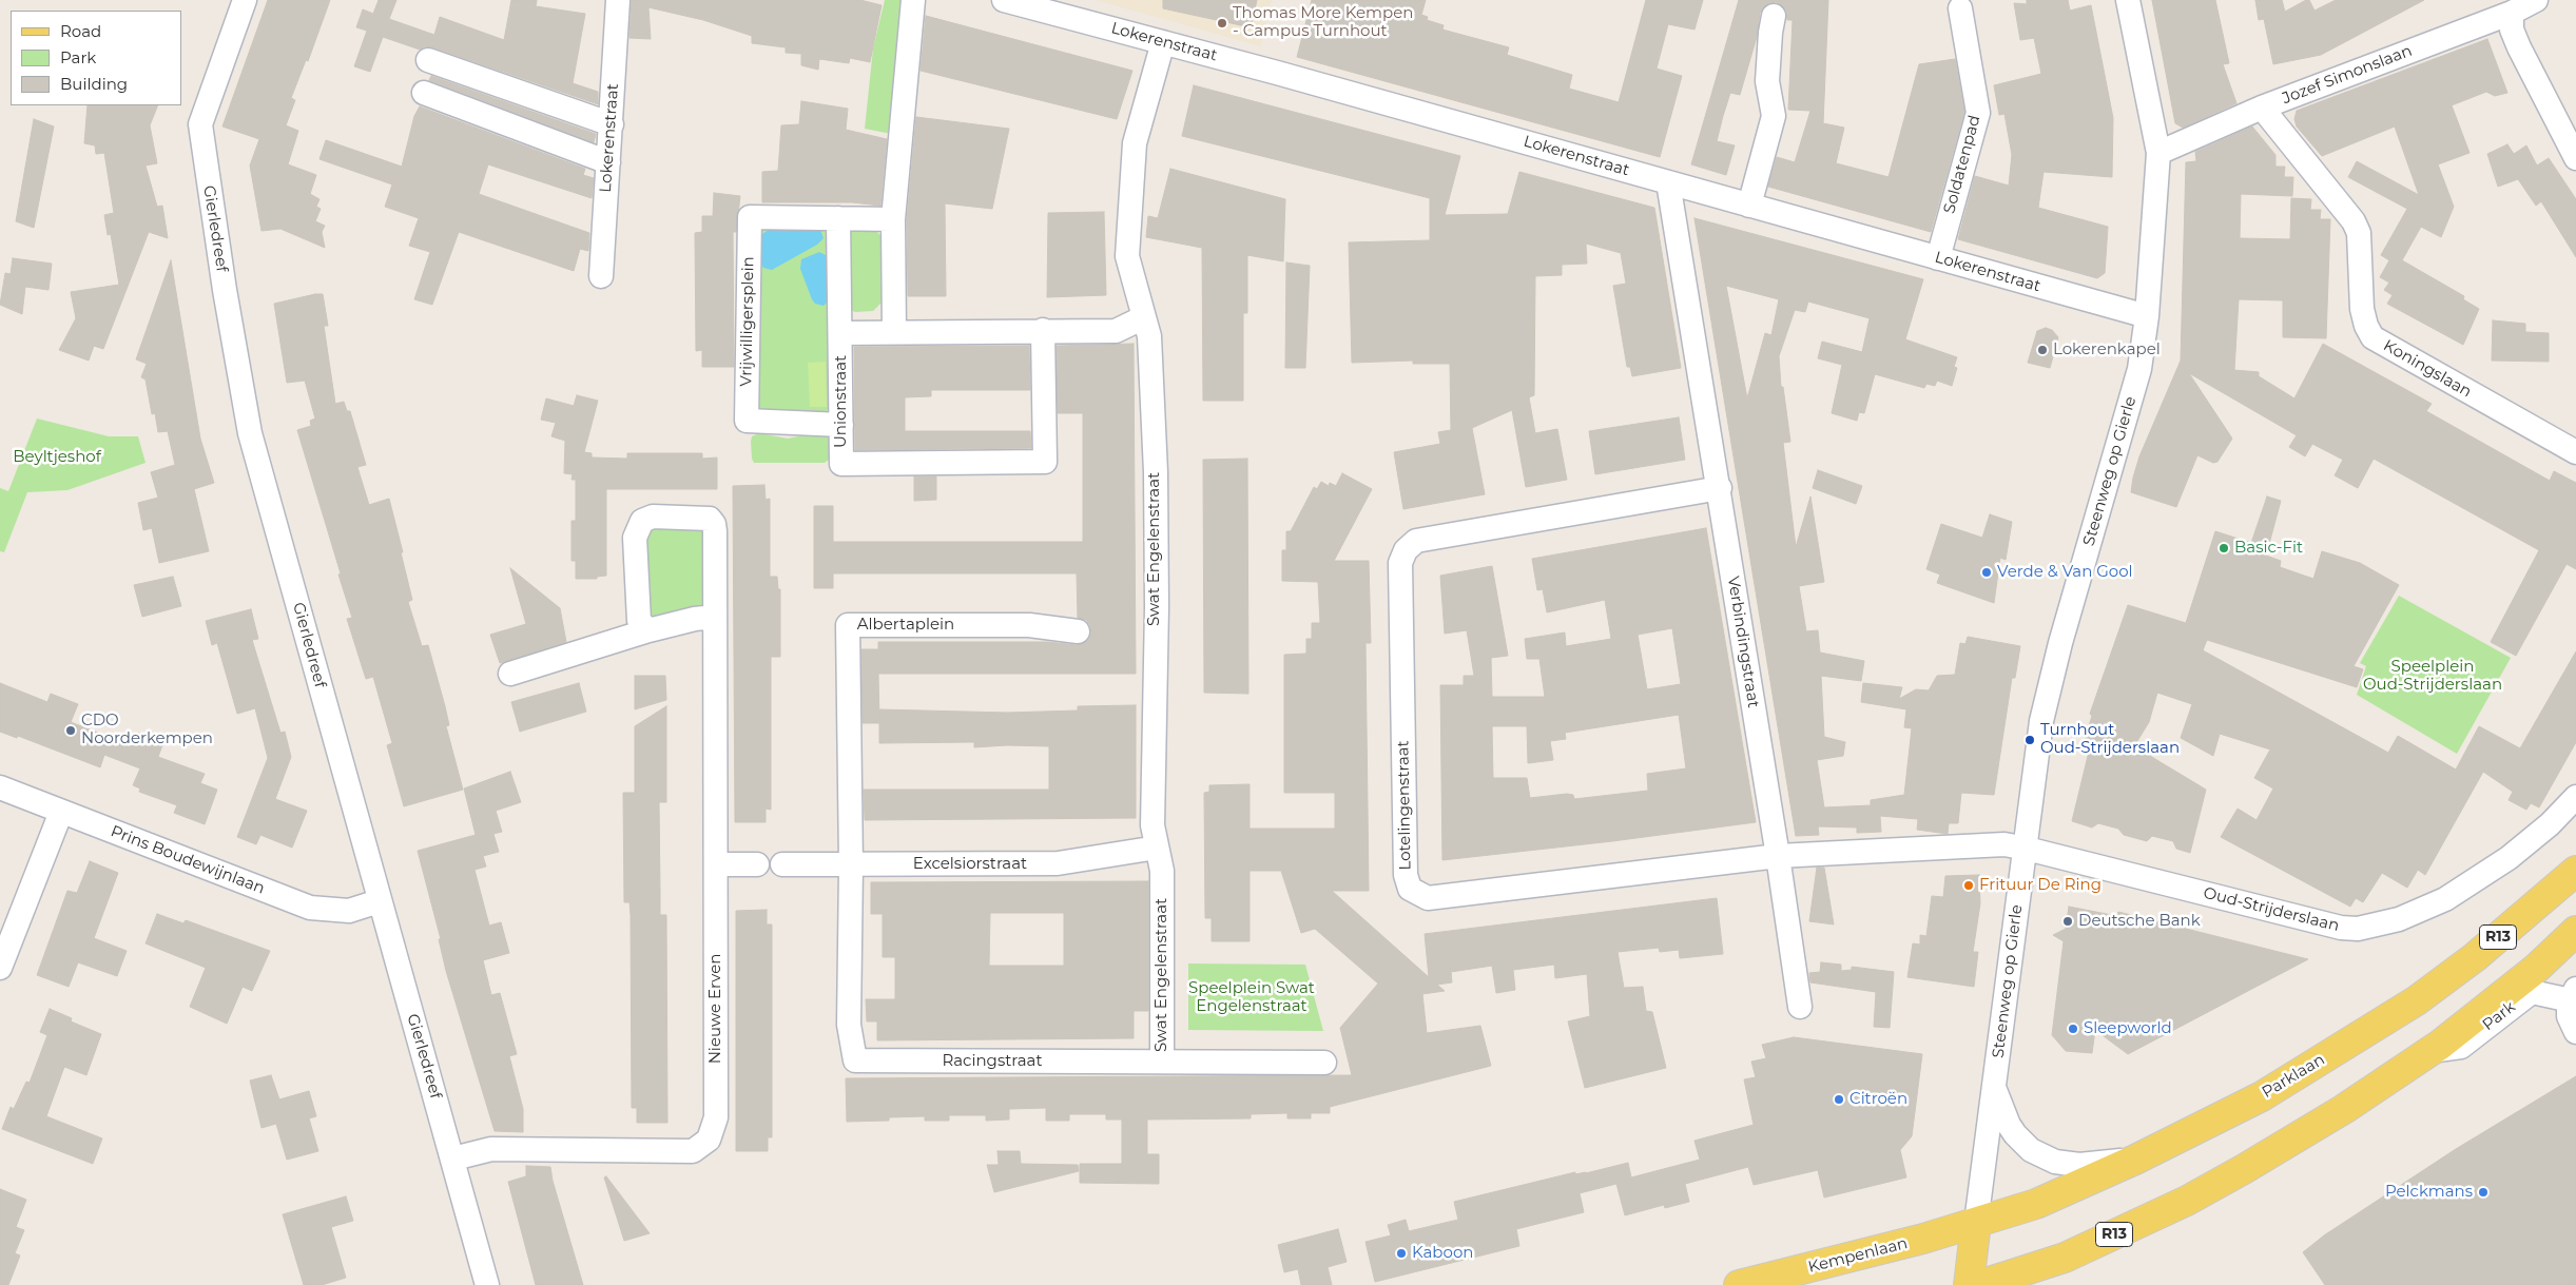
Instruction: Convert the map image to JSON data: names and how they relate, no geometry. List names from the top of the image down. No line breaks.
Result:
{"streets":{"main road":["Steenweg op Gierle","R13","Parklaan","Kempenlaan"],"street":["Lokerenstraat","Jozef Simonslaan","Soldatenpad","Gierledreef","Vrijwilligersplein","Koningslaan","Unionstraat","Swat Engelenstraat","Albertaplein","Verbindingstraat","Lotelingenstraat","Prins Boudewijnlaan","Excelsiorstraat","Oud-Strijderslaan","Nieuwe Erven","Park","Racingstraat"]},"crossings":[["Lokerenstraat","Soldatenpad"],["Lokerenstraat","Steenweg op Gierle"],["Lokerenstraat","Swat Engelenstraat"],["Lokerenstraat","Verbindingstraat"],["Jozef Simonslaan","Koningslaan"],["Jozef Simonslaan","Steenweg op Gierle"],["Gierledreef","Prins Boudewijnlaan"],["Gierledreef","Nieuwe Erven"],["Vrijwilligersplein","Unionstraat"],["Unionstraat","Swat Engelenstraat"],["Steenweg op Gierle","Oud-Strijderslaan"],["Steenweg op Gierle","Parklaan"],["Steenweg op Gierle","Kempenlaan"],["Swat Engelenstraat","Excelsiorstraat"],["Swat Engelenstraat","Racingstraat"],["Albertaplein","Excelsiorstraat"],["Albertaplein","Racingstraat"],["Verbindingstraat","Lotelingenstraat"],["Excelsiorstraat","Racingstraat"],["R13","Park"],["Parklaan","Kempenlaan"]],"parks":["Beyltjeshof","Speelplein Oud-Strijderslaan","Speelplein Swat Engelenstraat"],"places":["Thomas More Kempen - Campus Turnhout","Lokerenkapel","Basic-Fit","Verde & Van Gool","CDO Noorderkempen","Turnhout Oud-Strijderslaan","Frituur De Ring","Deutsche Bank","Sleepworld","Citroën","Pelckmans","Kaboon"],"legend":["Road","Park","Building"]}
